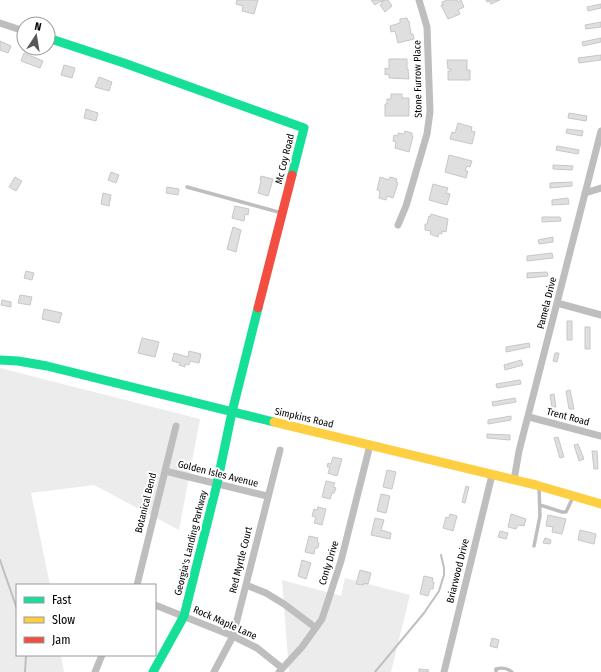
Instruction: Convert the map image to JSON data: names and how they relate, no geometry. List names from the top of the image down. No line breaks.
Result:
{"streets":{"street":["Stone Furrow Place","Mc Coy Road","Pamela Drive","Trent Road","Simpkins Road","Golden Isles Avenue","Botanical Bend","Georgia's Landing Parkway","Red Myrtle Court","Conly Drive","Briarwood Drive","Rock Maple Lane"]},"crossings":[["Mc Coy Road","Simpkins Road"],["Mc Coy Road","Georgia's Landing Parkway"],["Pamela Drive","Trent Road"],["Pamela Drive","Simpkins Road"],["Simpkins Road","Georgia's Landing Parkway"],["Simpkins Road","Conly Drive"],["Simpkins Road","Briarwood Drive"],["Golden Isles Avenue","Botanical Bend"],["Golden Isles Avenue","Georgia's Landing Parkway"],["Golden Isles Avenue","Red Myrtle Court"],["Georgia's Landing Parkway","Rock Maple Lane"],["Red Myrtle Court","Rock Maple Lane"],["Conly Drive","Rock Maple Lane"]],"legend":["Fast","Slow","Jam"],"north":"top"}
